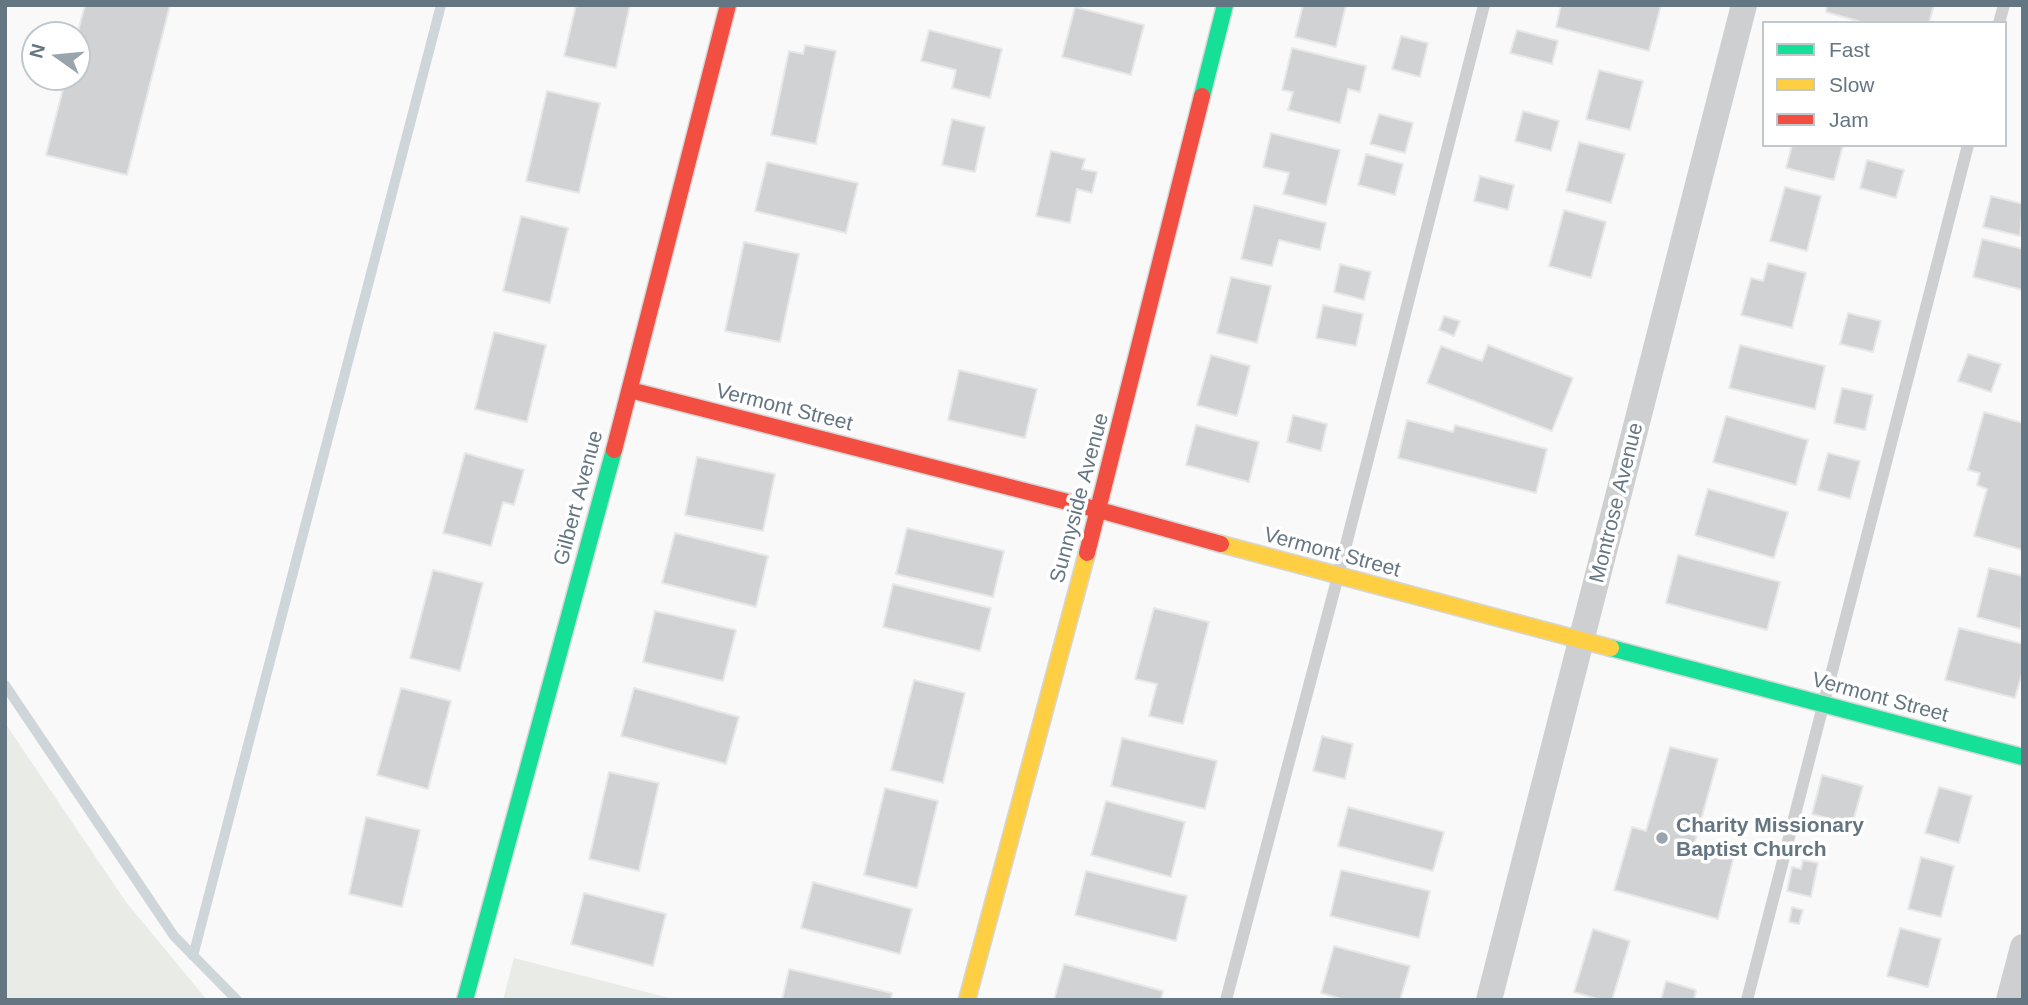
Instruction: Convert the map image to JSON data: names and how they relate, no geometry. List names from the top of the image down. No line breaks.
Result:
{"streets":{"street":["Vermont Street","Gilbert Avenue","Sunnyside Avenue","Montrose Avenue"]},"crossings":[["Vermont Street","Gilbert Avenue"],["Vermont Street","Sunnyside Avenue"],["Vermont Street","Montrose Avenue"]],"places":["Charity Missionary Baptist Church"],"legend":["Fast","Slow","Jam"],"north":"left"}
